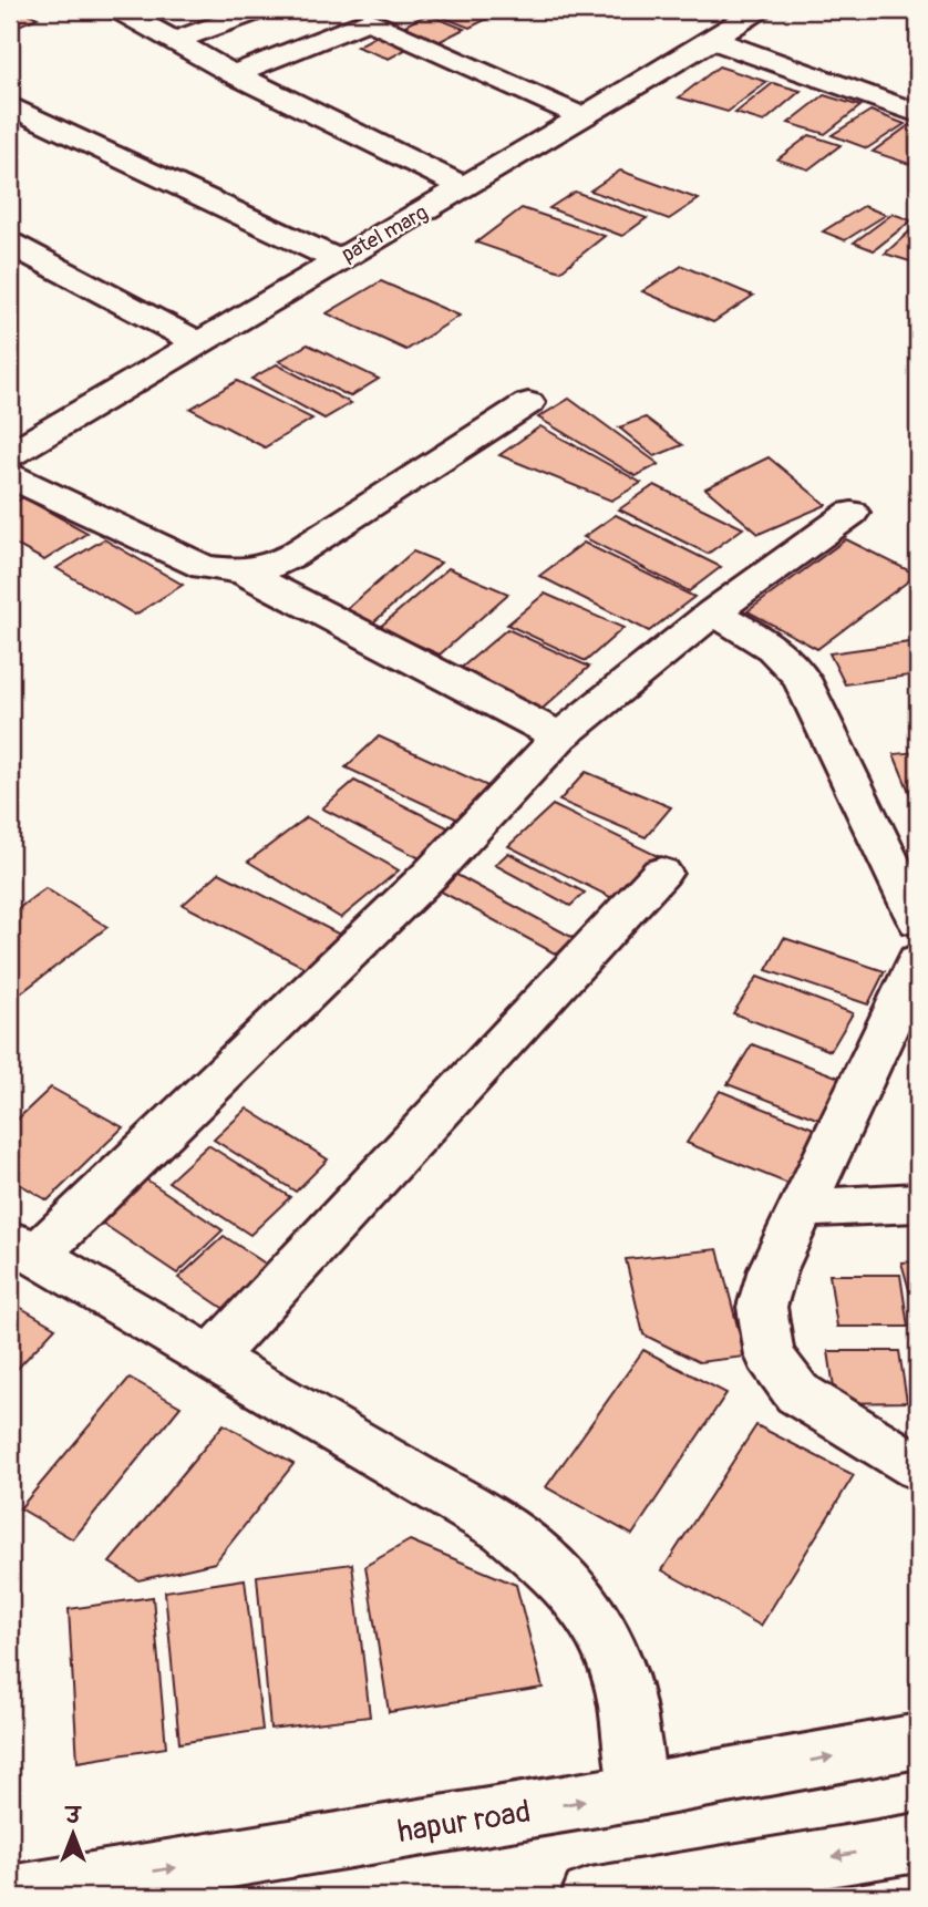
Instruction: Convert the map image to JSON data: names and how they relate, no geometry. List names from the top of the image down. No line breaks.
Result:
{"streets":{"street":["patel marg","hapur road"]},"north":"top"}
